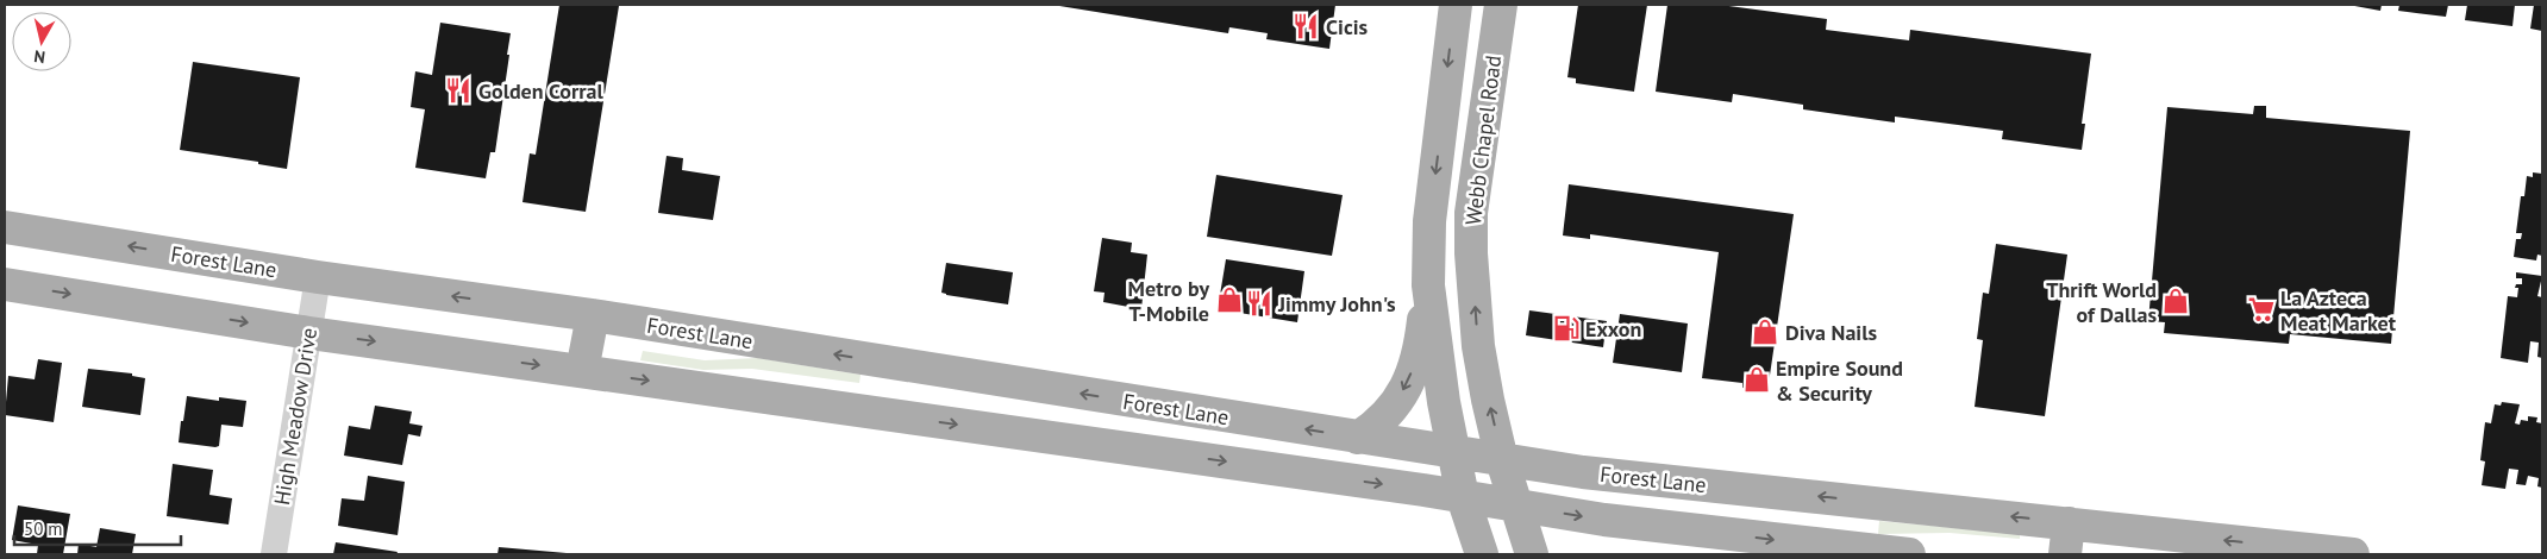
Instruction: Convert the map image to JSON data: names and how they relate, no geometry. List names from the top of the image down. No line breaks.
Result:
{"streets":{"main road":["Webb Chapel Road","Forest Lane"],"street":["High Meadow Drive"]},"crossings":[["Webb Chapel Road","Forest Lane"],["Forest Lane","High Meadow Drive"]],"places":{"restaurant":["Cicis","Golden Corral","Jimmy John's"],"shop":["Metro by T-Mobile","Thrift World of Dallas","Diva Nails","Empire Sound & Security"],"supermarket":["La Azteca Meat Market"],"fuel station":["Exxon"]},"scale_bar":"50 m","north":"bottom"}
